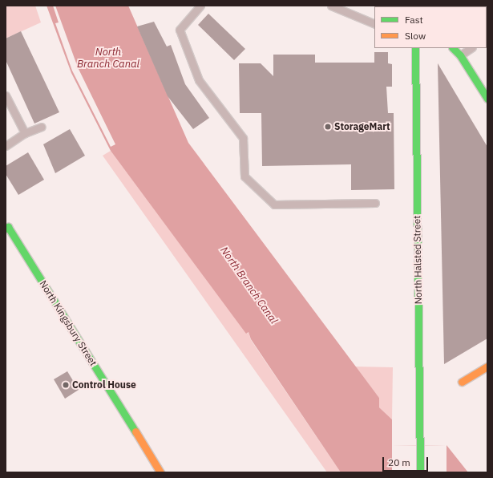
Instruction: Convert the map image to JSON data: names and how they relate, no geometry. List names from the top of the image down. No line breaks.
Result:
{"streets":{"main road":["North Halsted Street","North Kingsbury Street"]},"water":["North Branch Canal"],"places":["StorageMart","Control House"],"legend":["Fast","Slow"],"scale_bar":"20 m"}
